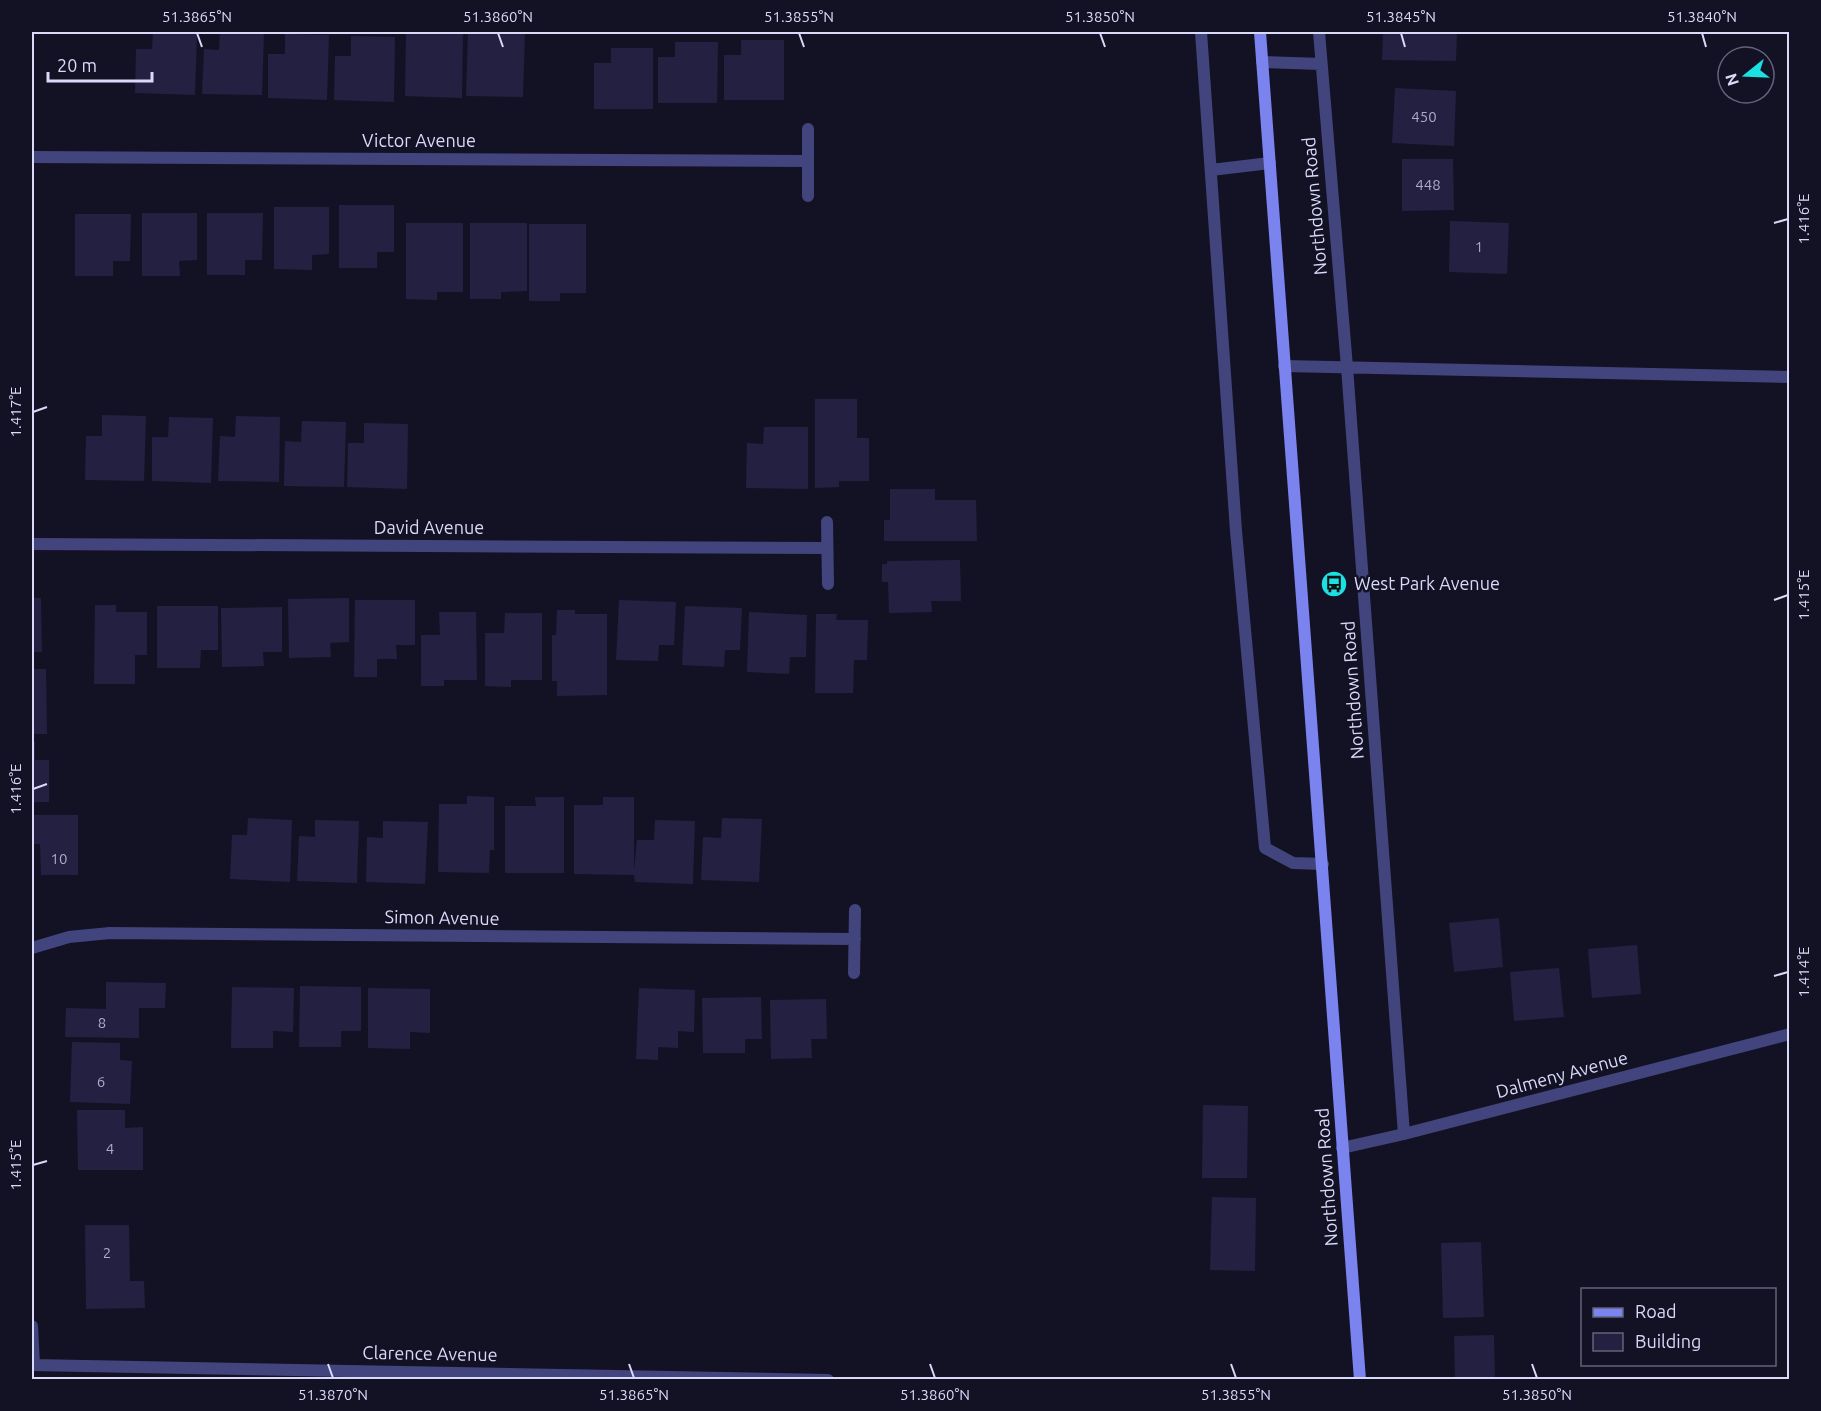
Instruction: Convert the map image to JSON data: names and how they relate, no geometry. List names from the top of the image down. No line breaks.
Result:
{"streets":{"main road":["Northdown Road"],"street":["Victor Avenue","David Avenue","Simon Avenue","Dalmeny Avenue","Clarence Avenue"]},"crossings":[["Northdown Road","Dalmeny Avenue"]],"places":{"bus stop":["West Park Avenue"]},"house_numbers":["450","448","1","10","8","6","4","2"],"legend":["Road","Building"],"scale_bar":"20 m","north":"left","coordinates":["51.3865°N","51.3860°N","51.3855°N","51.3850°N","51.3845°N","51.3840°N","1.416°E","1.417°E","1.415°E","1.414°E","51.3870°N"]}
